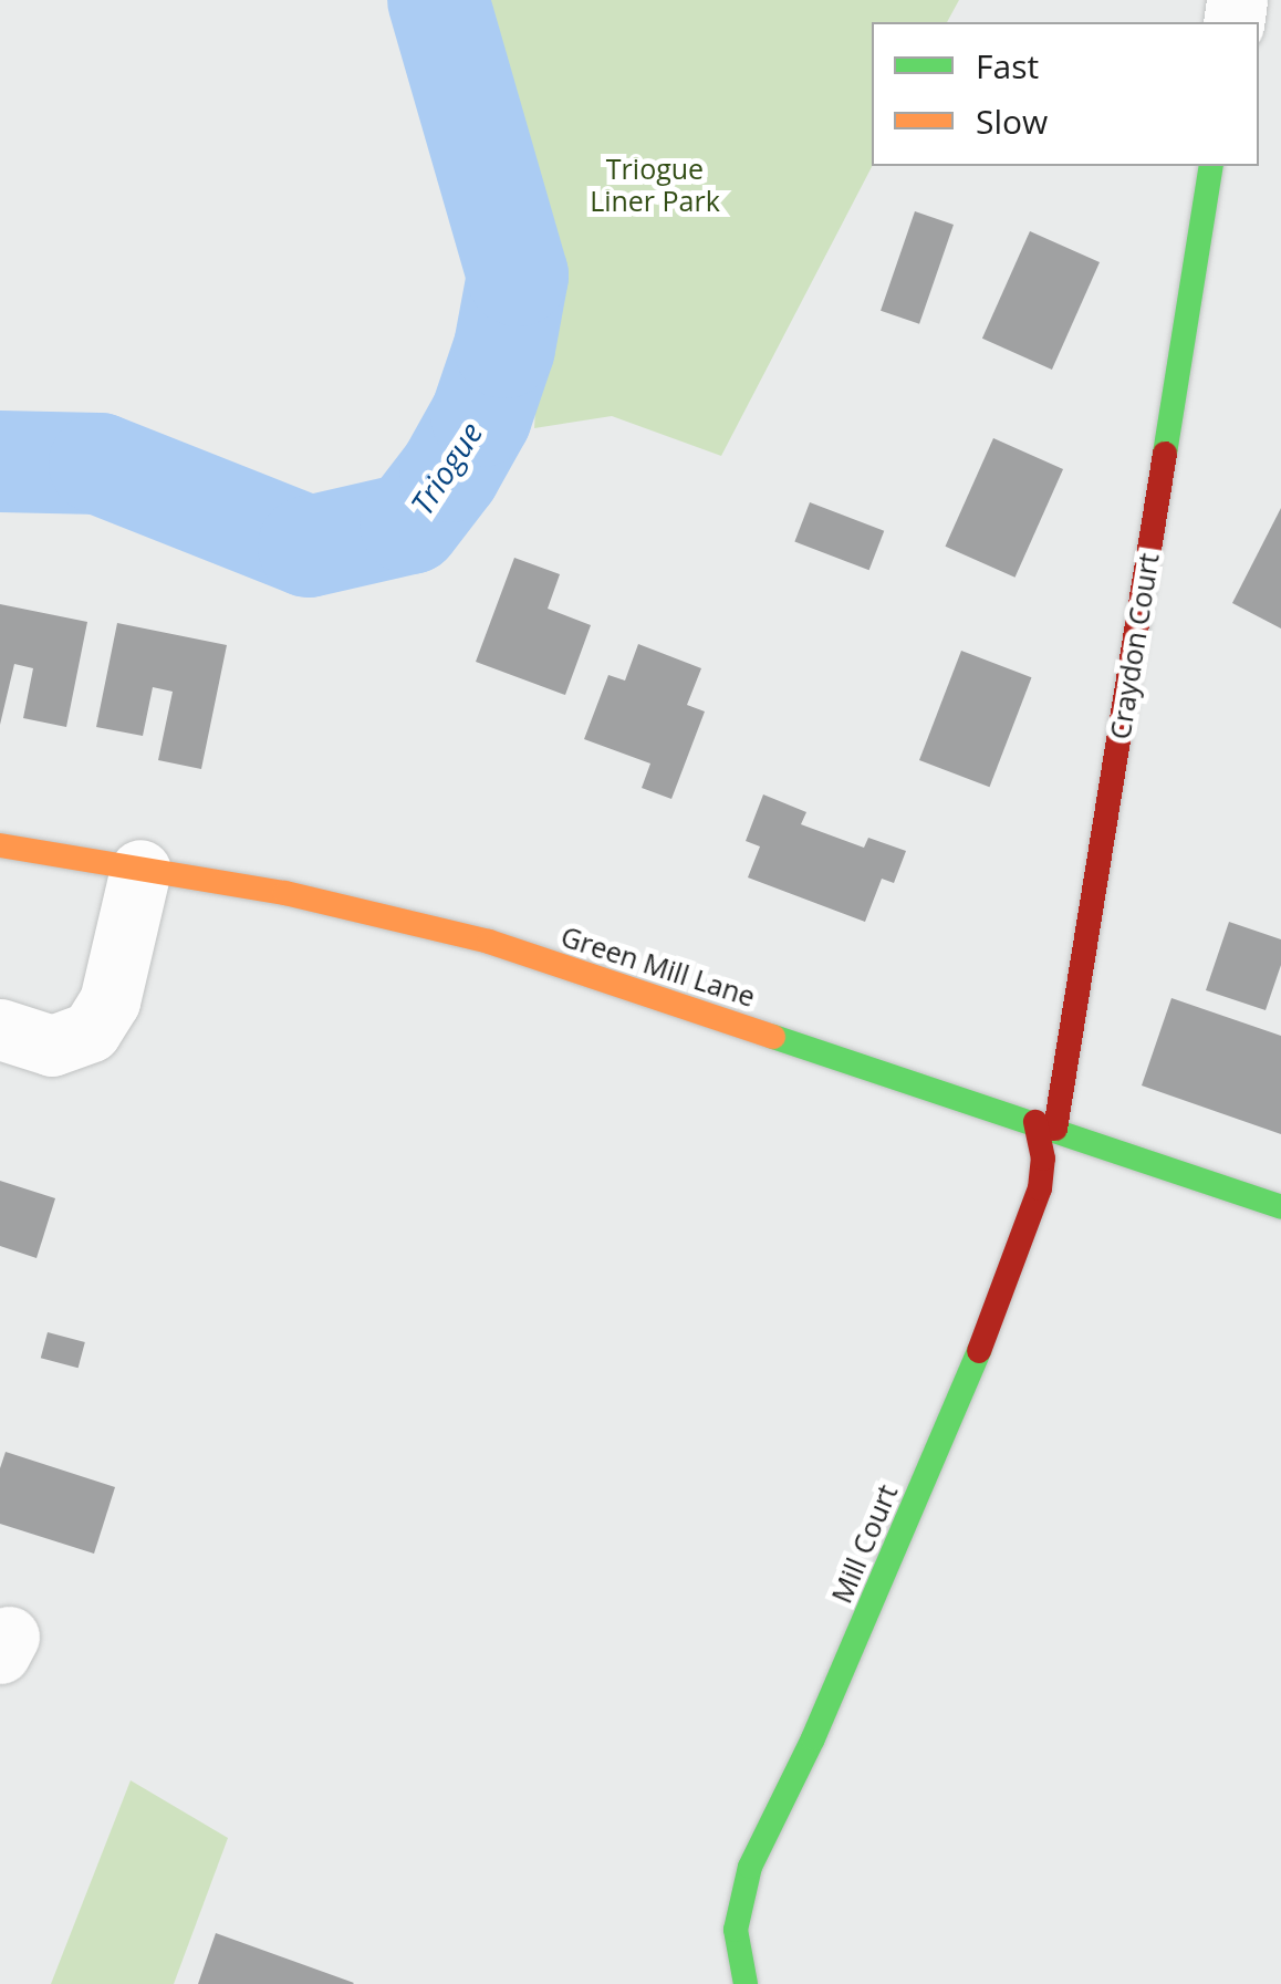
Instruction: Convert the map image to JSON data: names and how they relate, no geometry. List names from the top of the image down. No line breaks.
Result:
{"streets":{"street":["Craydon Court","Green Mill Lane","Mill Court"]},"crossings":[["Craydon Court","Green Mill Lane"],["Craydon Court","Mill Court"],["Green Mill Lane","Mill Court"]],"water":["Triogue"],"parks":["Triogue Liner Park"],"legend":["Fast","Slow"]}
